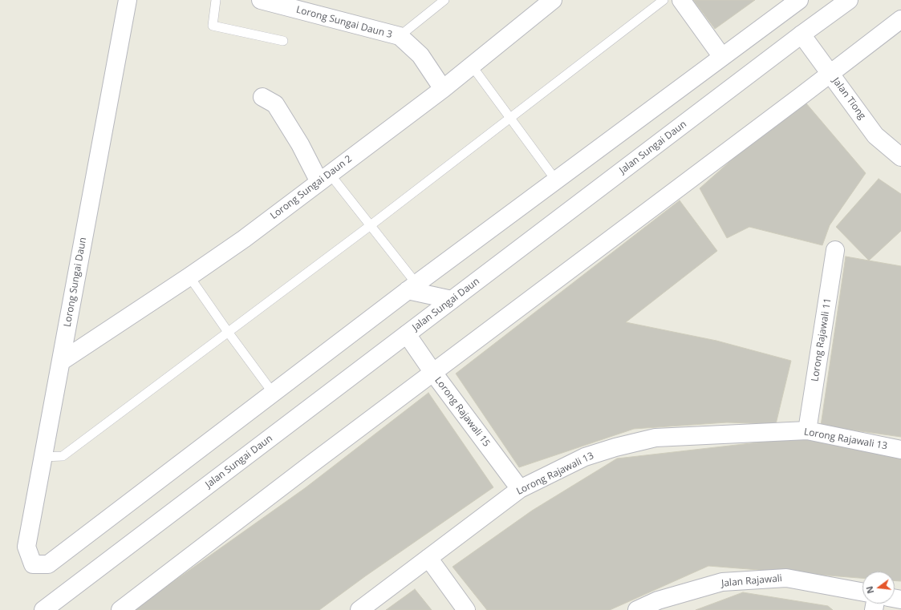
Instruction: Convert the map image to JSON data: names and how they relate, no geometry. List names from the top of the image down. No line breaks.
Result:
{"streets":{"street":["Lorong Sungai Daun 3","Jalan Tiong","Jalan Sungai Daun","Lorong Sungai Daun 2","Lorong Sungai Daun","Lorong Rajawali 11","Lorong Rajawali 15","Lorong Rajawali 13","Jalan Rajawali"]},"crossings":[["Lorong Sungai Daun 3","Lorong Sungai Daun 2"],["Jalan Tiong","Jalan Sungai Daun"],["Jalan Sungai Daun","Lorong Rajawali 15"],["Lorong Sungai Daun 2","Lorong Sungai Daun"],["Lorong Rajawali 11","Lorong Rajawali 13"],["Lorong Rajawali 15","Lorong Rajawali 13"]],"north":"left"}
